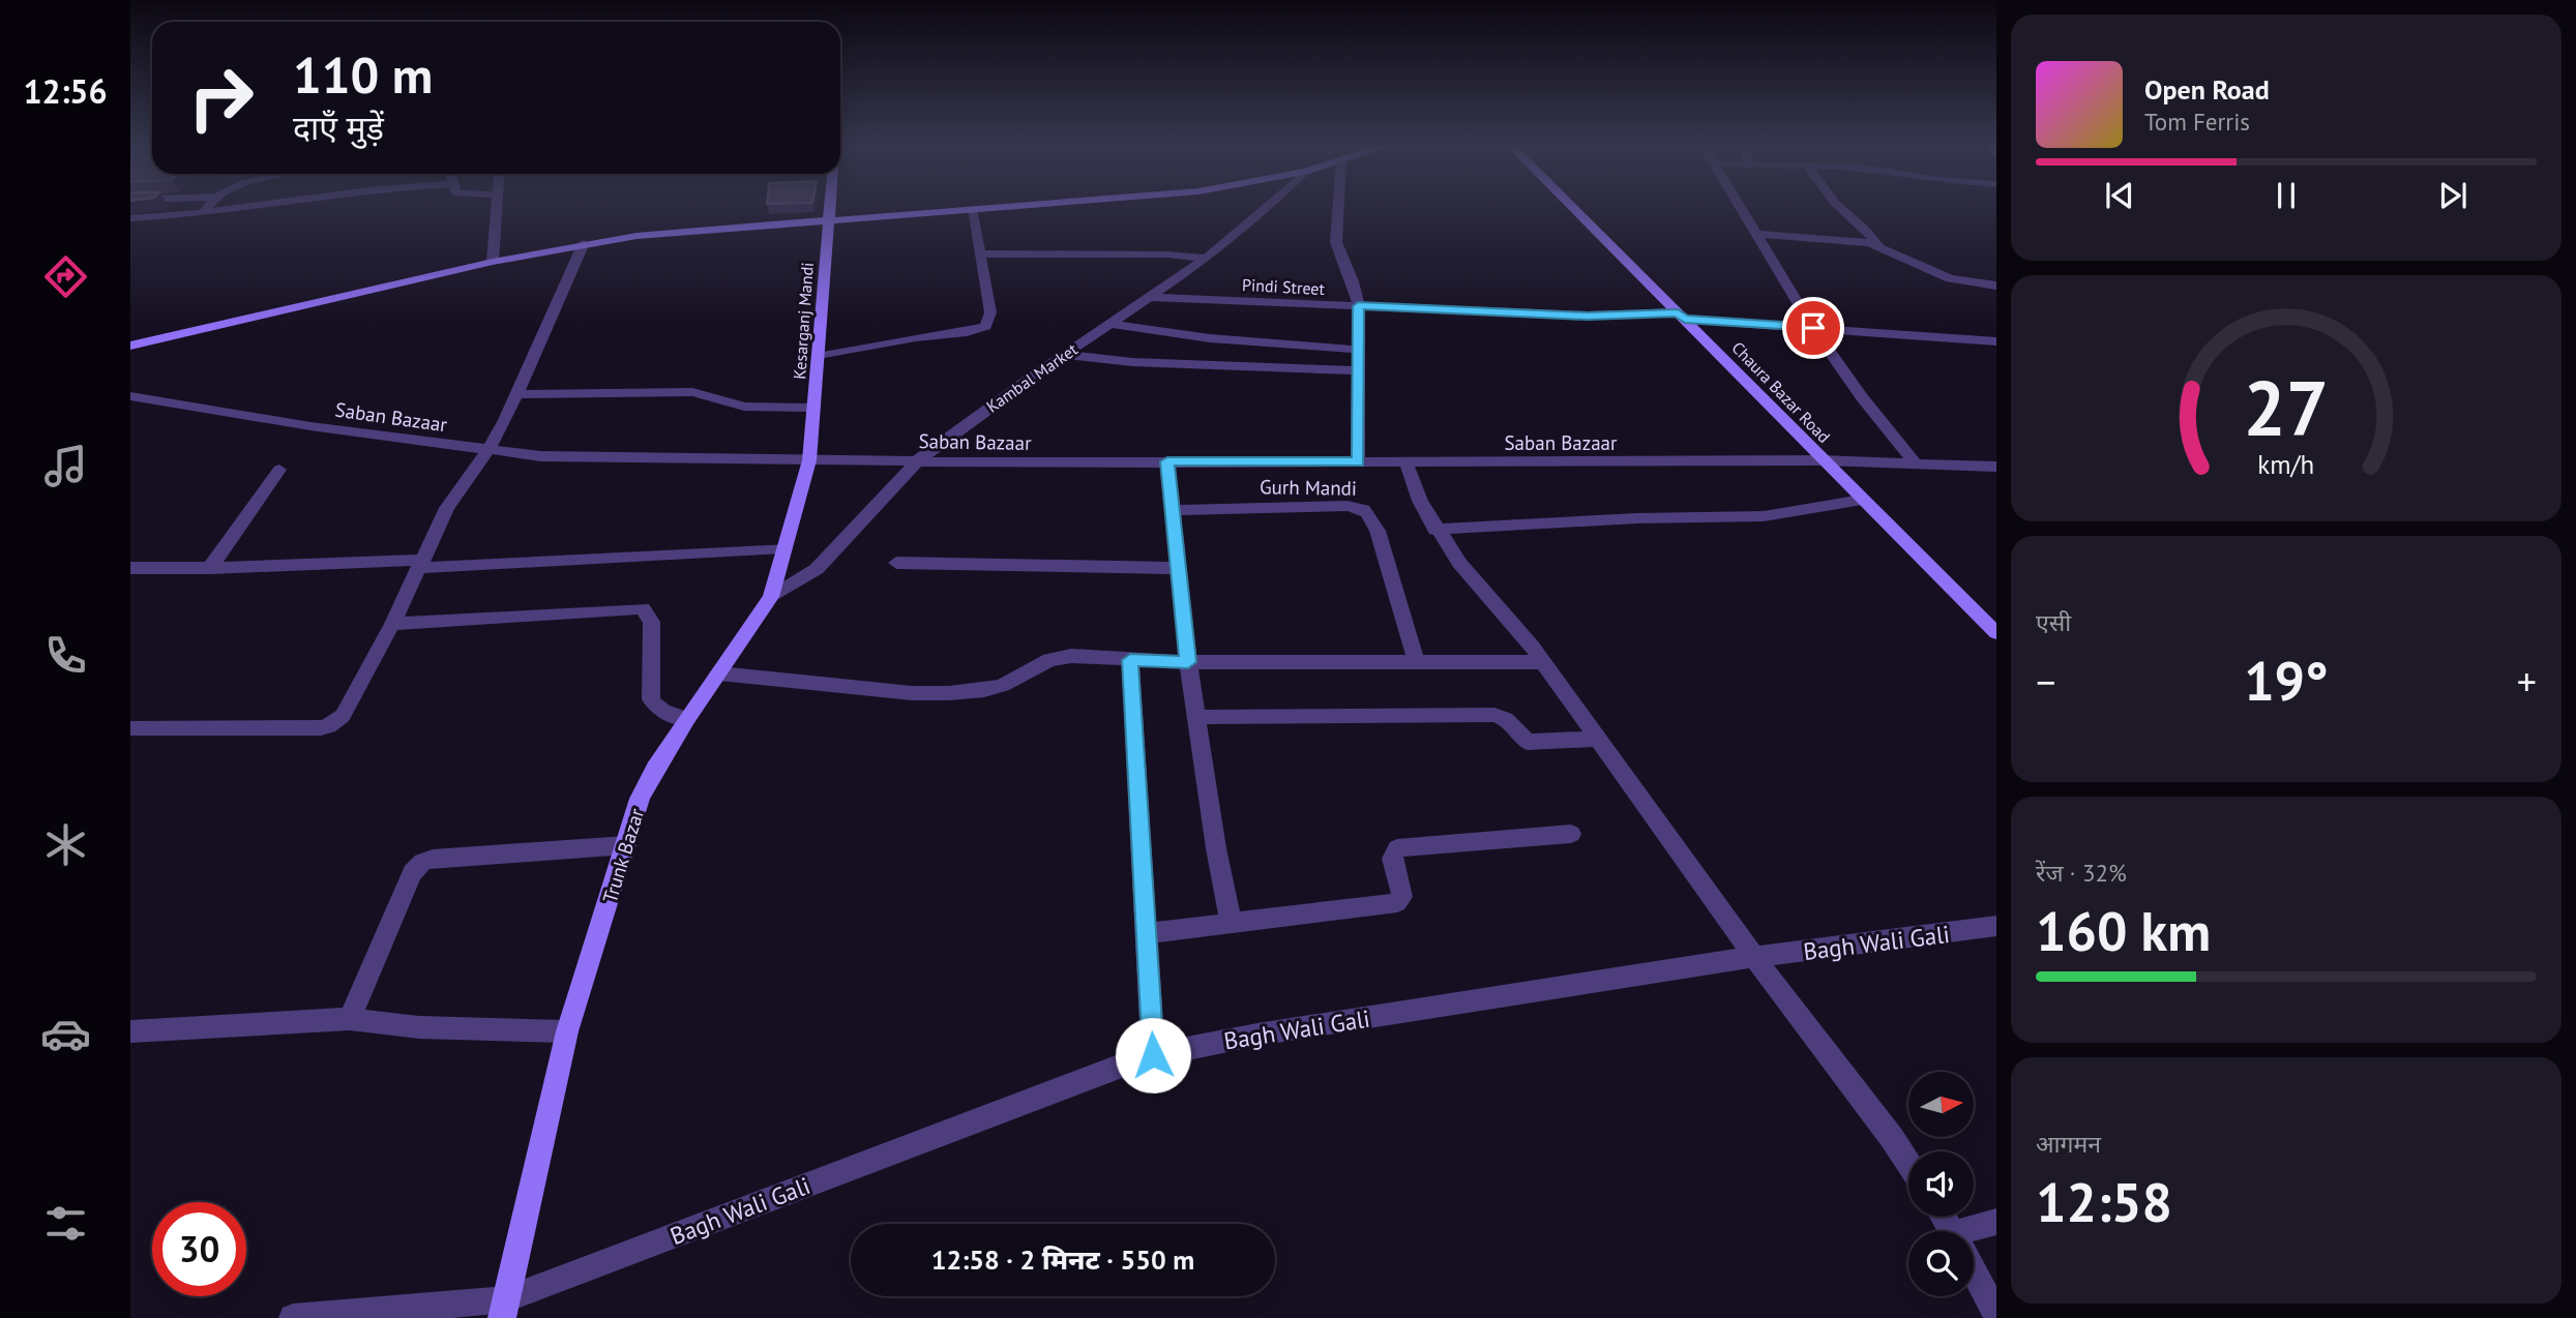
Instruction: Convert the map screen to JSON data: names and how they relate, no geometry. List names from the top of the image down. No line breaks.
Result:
{"streets":{"street":["Pindi Street","Kesarganj Mandi","Kambal Market","Chaura Bazar Road","Saban Bazaar","Gurh Mandi","Trunk Bazar","Bagh Wali Gali"]},"crossings":[["Pindi Street","Kambal Market"],["Pindi Street","Chaura Bazar Road"],["Kesarganj Mandi","Trunk Bazar"],["Kambal Market","Saban Bazaar"],["Kambal Market","Trunk Bazar"],["Chaura Bazar Road","Saban Bazaar"],["Saban Bazaar","Trunk Bazar"],["Trunk Bazar","Bagh Wali Gali"]],"north":"right","page":{"tabs":"12:56","turn":["110 m","दाएँ मुड़ें"],"song":["Open Road","Tom Ferris"],"tile":["एसी",["रेंज · 32%","160 km"],["आगमन","12:58"]],"heat":["−","19°","+"],"limit":"30","trip":"12:58 · 2 मिनट · 550 m","gauge":["27","km/h"]}}
